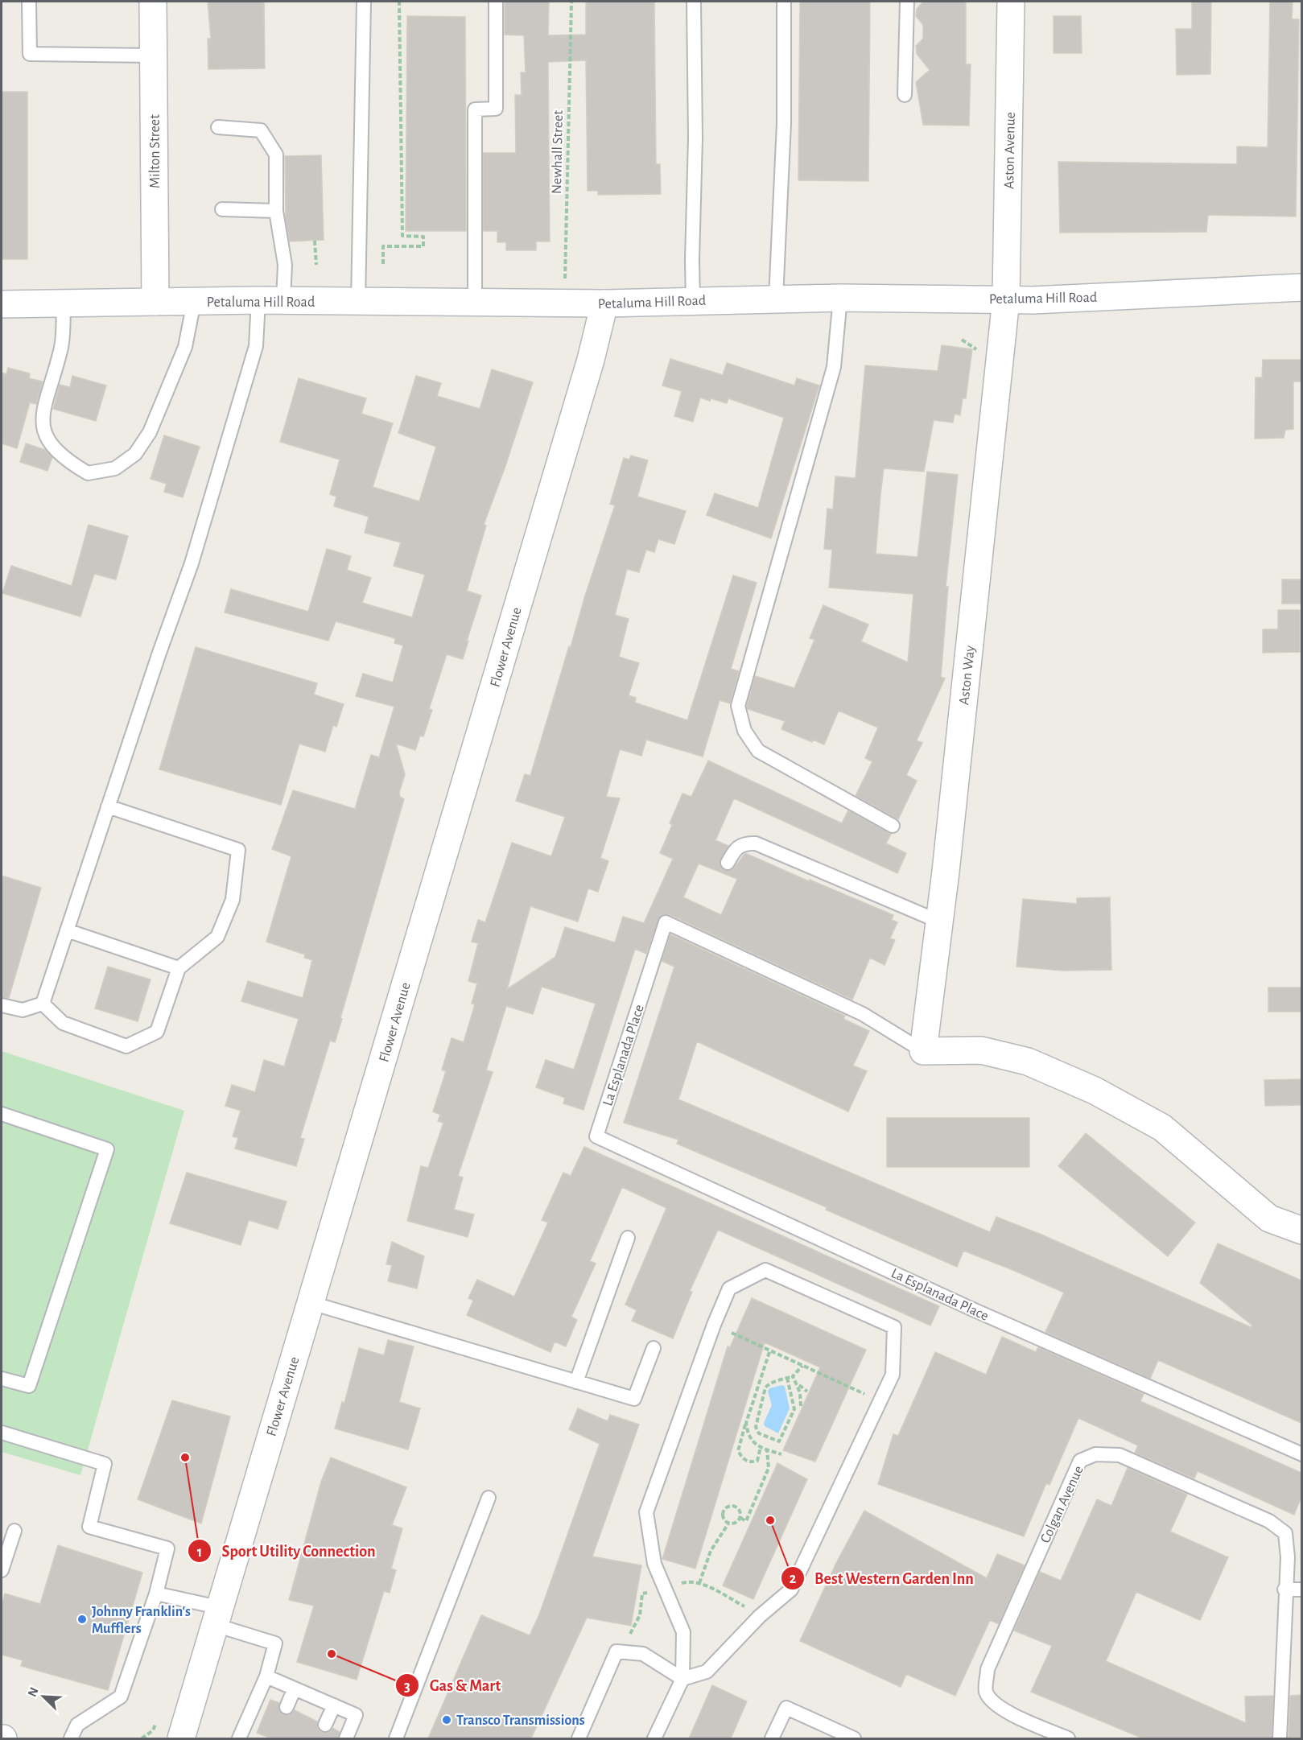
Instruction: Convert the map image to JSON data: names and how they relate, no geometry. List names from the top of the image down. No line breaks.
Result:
{"streets":{"street":["Aston Avenue","Milton Street","Petaluma Hill Road","Flower Avenue","Aston Way"],"lane":["La Esplanada Place","Colgan Avenue"],"path":["Newhall Street"]},"crossings":[["Aston Avenue","Petaluma Hill Road"],["Aston Avenue","Aston Way"],["Milton Street","Petaluma Hill Road"],["Newhall Street","Petaluma Hill Road"],["Petaluma Hill Road","Flower Avenue"],["Petaluma Hill Road","Aston Way"],["Aston Way","La Esplanada Place"]],"places":["Sport Utility Connection","Best Western Garden Inn","Johnny Franklin's Mufflers","Gas & Mart","Transco Transmissions"],"north":"top left"}
